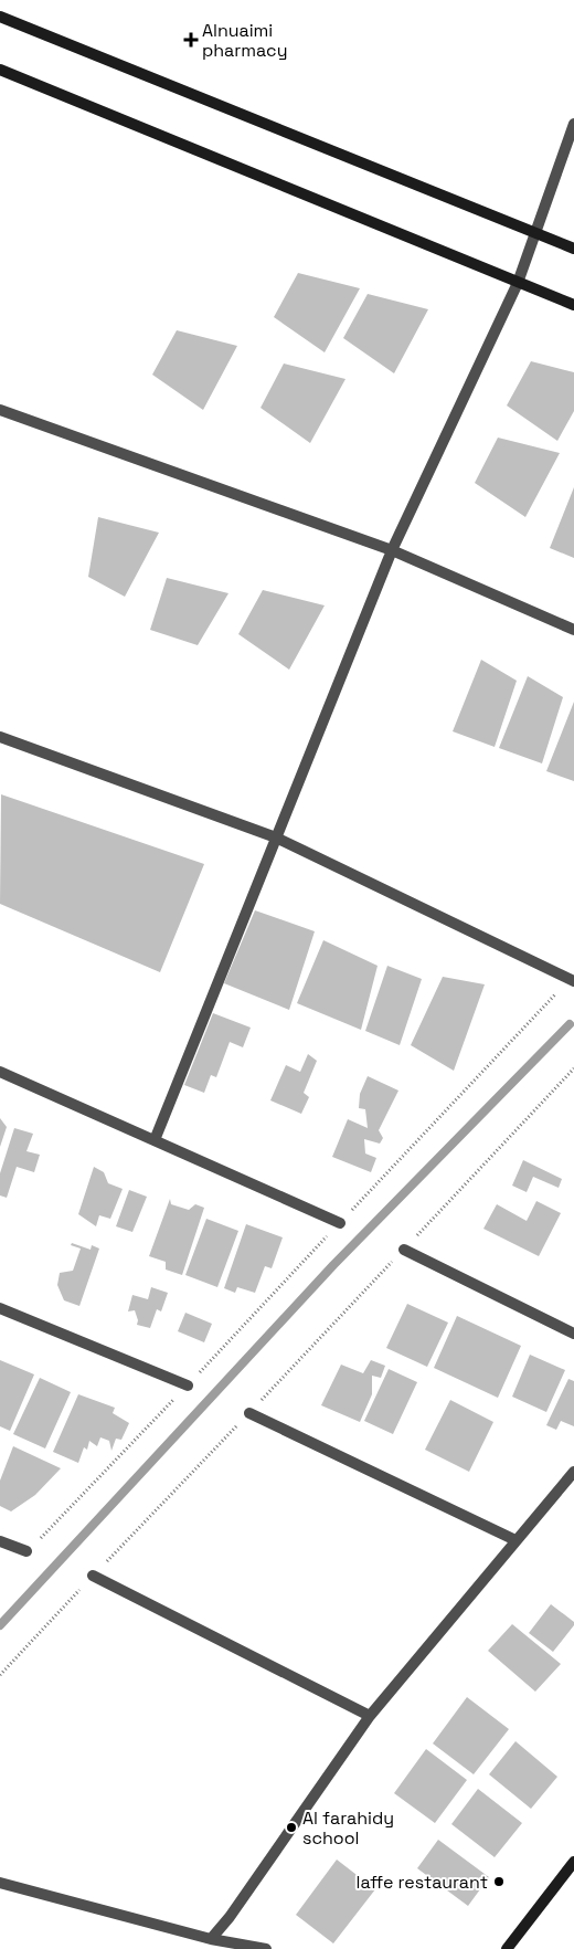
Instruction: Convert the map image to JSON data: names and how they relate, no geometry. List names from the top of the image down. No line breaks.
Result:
{"places":{"health":["Alnuaimi pharmacy"],"other":["Al farahidy school","laffe restaurant"]}}
